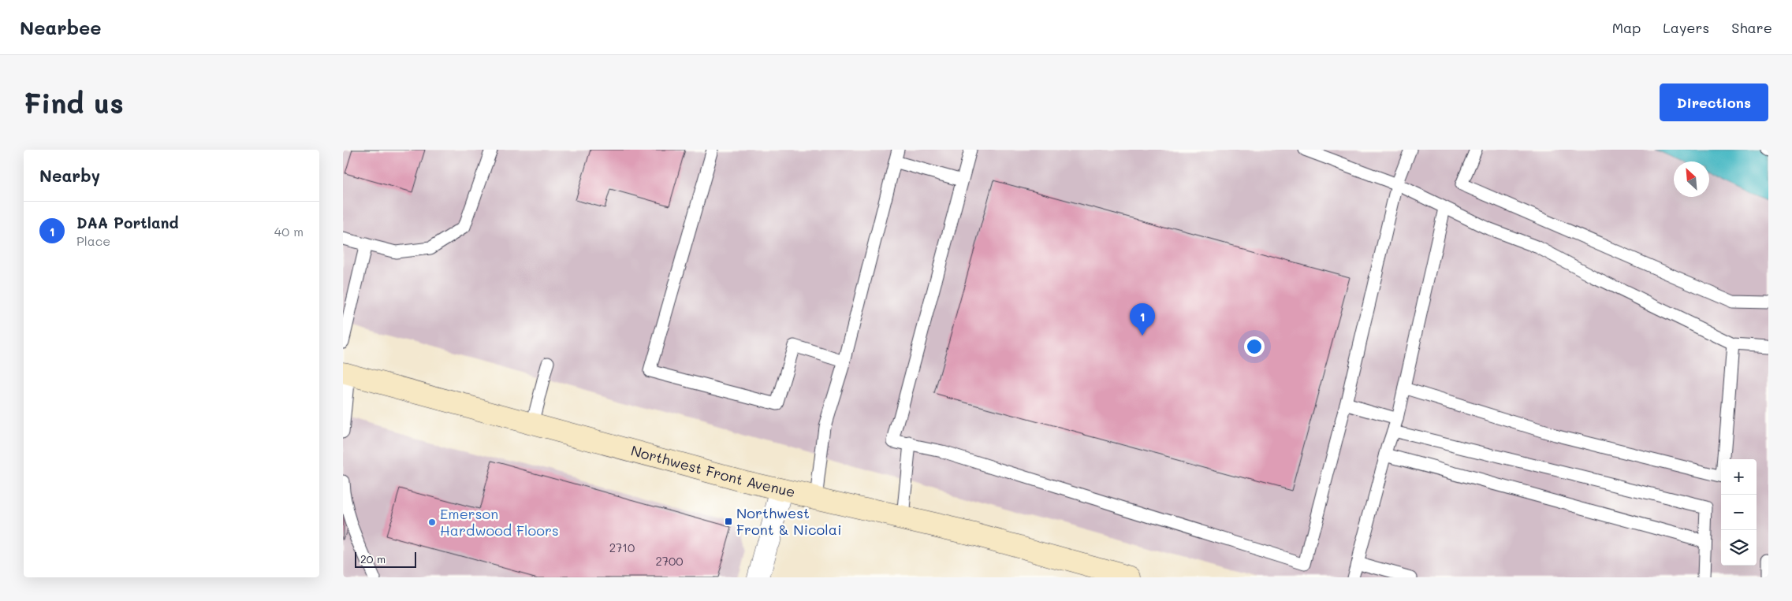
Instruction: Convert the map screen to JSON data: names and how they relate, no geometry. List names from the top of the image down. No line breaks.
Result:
{"streets":{"main road":["Northwest Front Avenue"]},"places":{"transit":["Northwest Front & Nicolai"],"other":["Emerson Hardwood Floors"]},"house_numbers":["2710","2700"],"scale_bar":"20 m","north":"top left","page":{"header":"Nearbee","nav":["Map","Layers","Share"],"buttons":"Directions","title":"Find us","heading":"Nearby","list":[{"mark":"1","name":"DAA Portland","note":"Place","value":"40 m"}],"pins":"1","map_buttons":["+","−"],"scale":"20 m"}}
